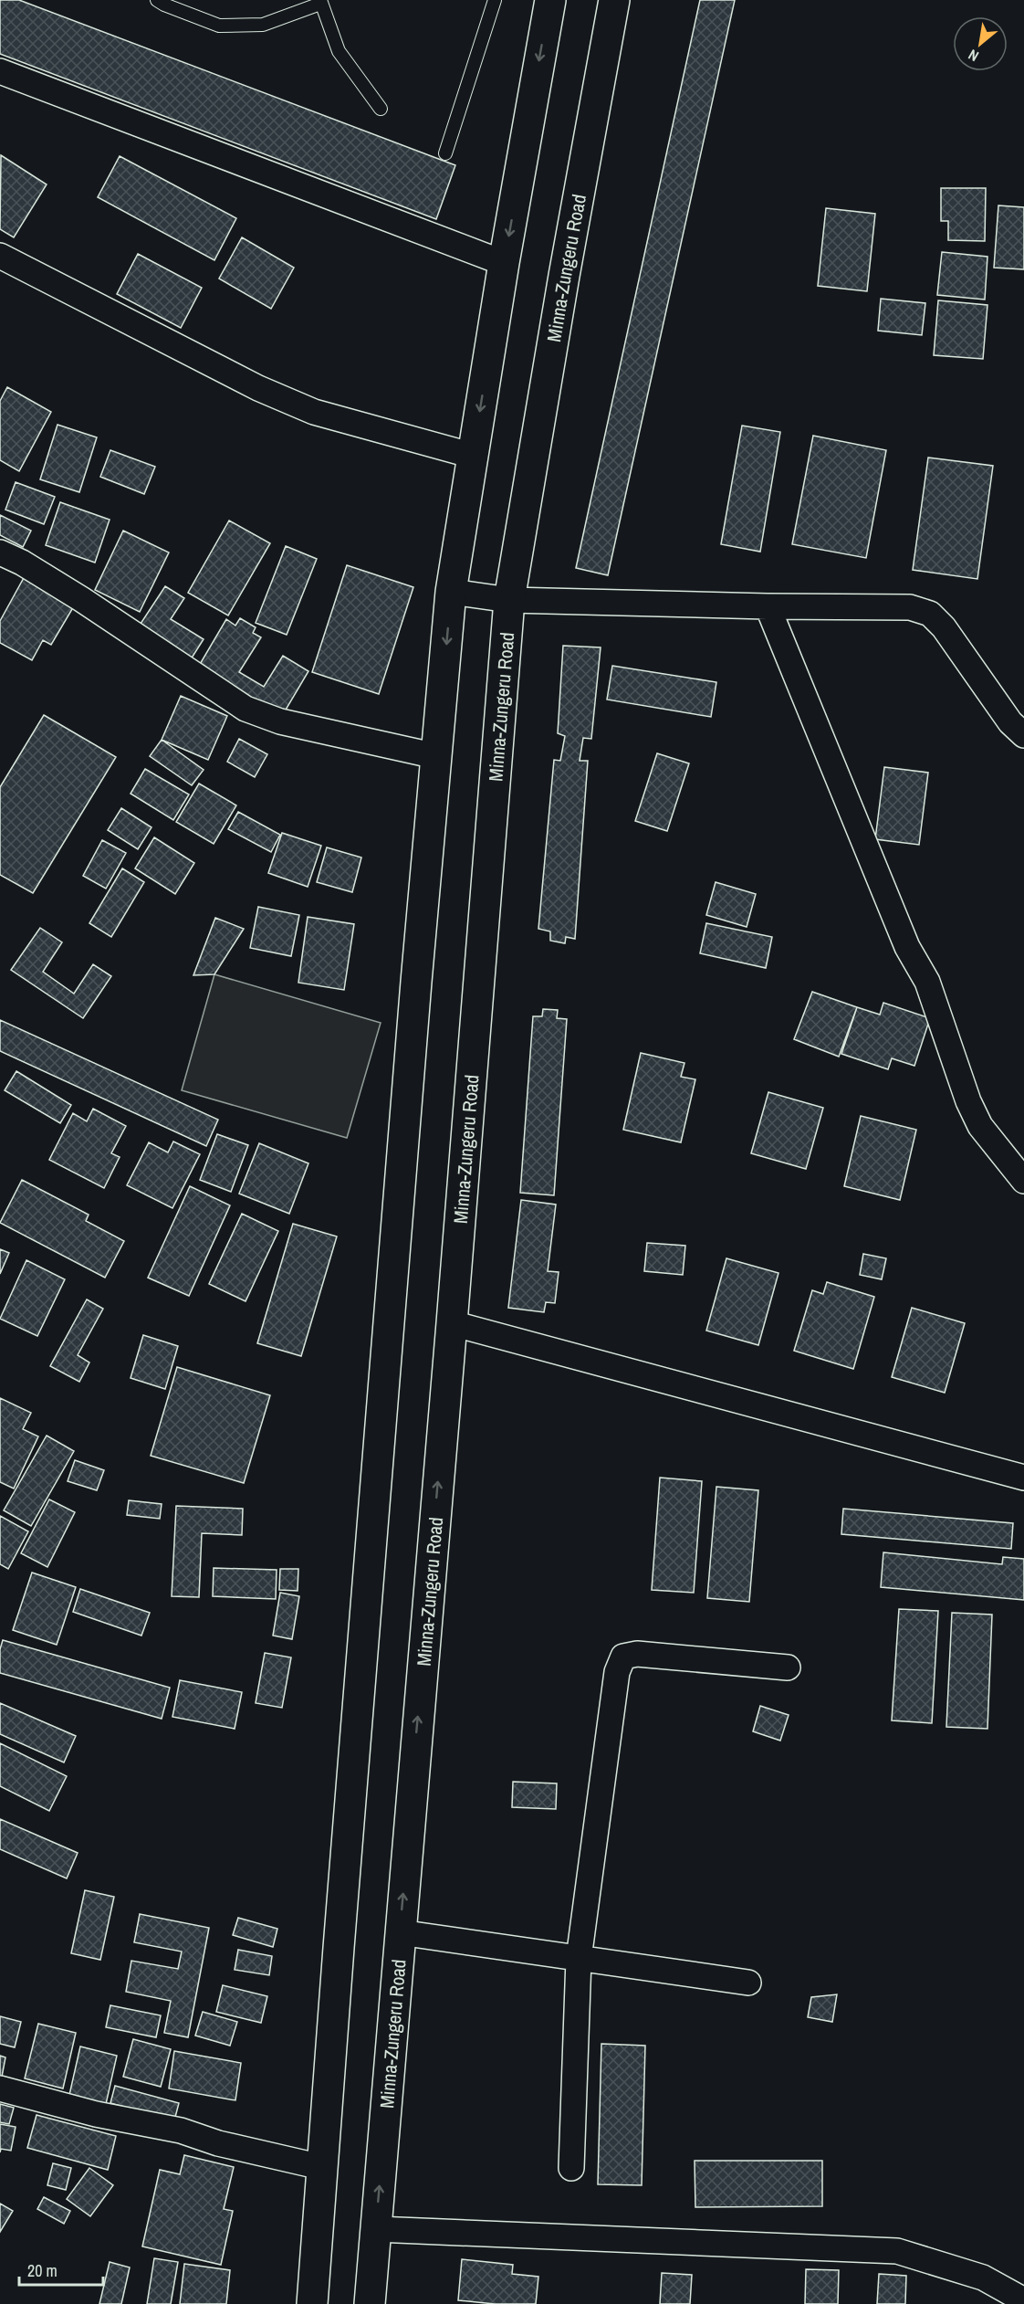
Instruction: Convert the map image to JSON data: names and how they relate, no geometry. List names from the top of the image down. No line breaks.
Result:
{"streets":{"main road":["Minna-Zungeru Road"]},"scale_bar":"20 m","north":"bottom left"}
